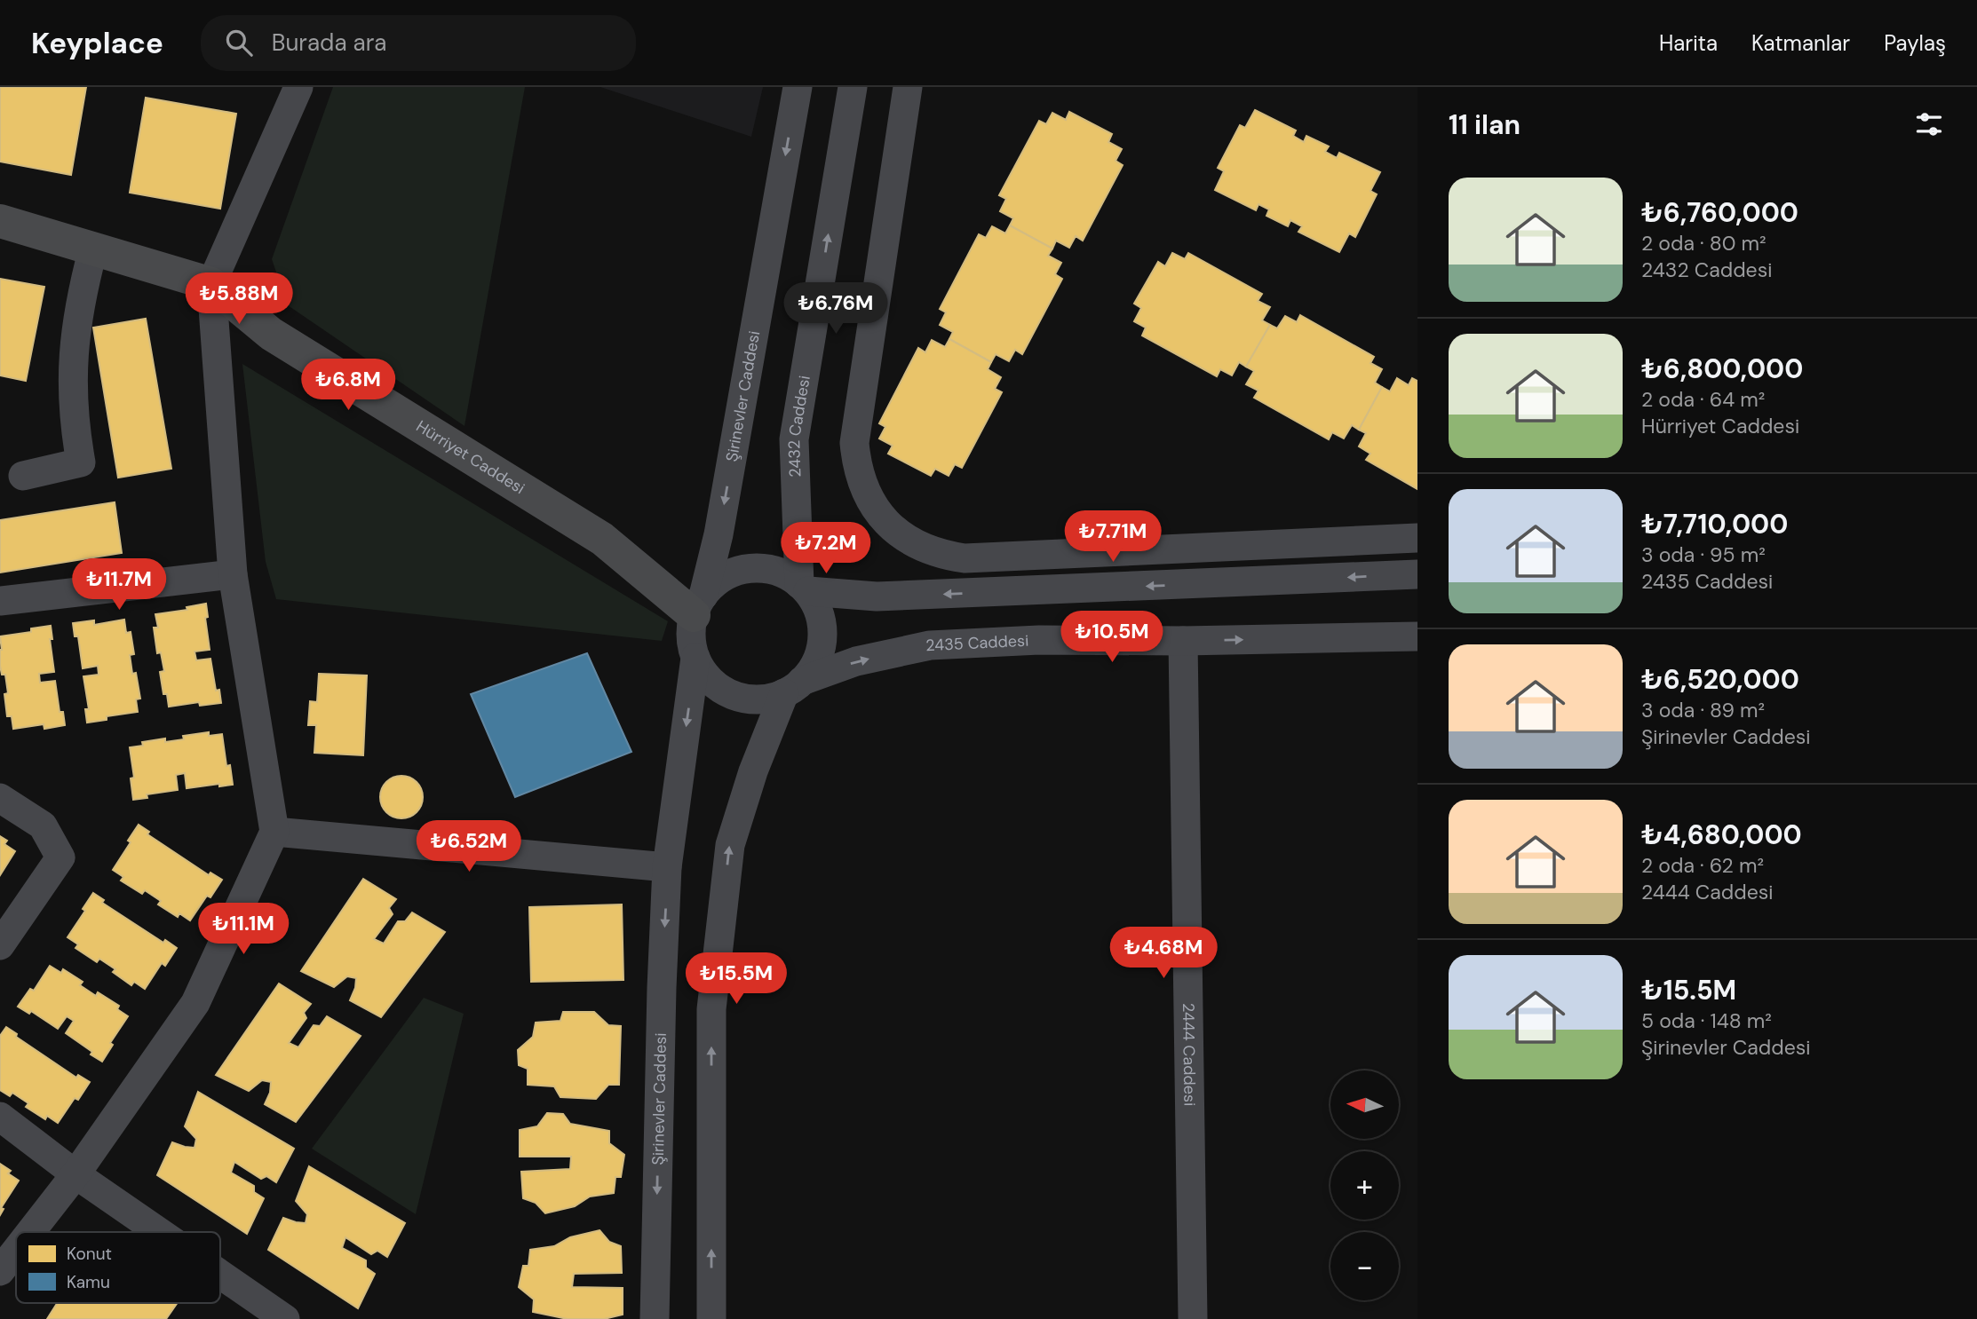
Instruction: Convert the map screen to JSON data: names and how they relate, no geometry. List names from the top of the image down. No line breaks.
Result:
{"streets":{"main road":["Hürriyet Caddesi"],"street":["Şirinevler Caddesi","2432 Caddesi","2435 Caddesi","2444 Caddesi"]},"crossings":[["Şirinevler Caddesi","2432 Caddesi"],["Şirinevler Caddesi","Hürriyet Caddesi"],["Şirinevler Caddesi","2435 Caddesi"],["2432 Caddesi","Hürriyet Caddesi"],["2432 Caddesi","2435 Caddesi"],["Hürriyet Caddesi","2435 Caddesi"],["2435 Caddesi","2444 Caddesi"]],"one_way":["2432 Caddesi"],"legend":["Konut","Kamu"],"north":"left","page":{"header":"Keyplace","search":"Burada ara","nav":["Harita","Katmanlar","Paylaş"],"heading":"11 ilan","list":[{"name":"₺6,760,000","note":"2 oda · 80 m² · 2432 Caddesi"},{"name":"₺6,800,000","note":"2 oda · 64 m² · Hürriyet Caddesi"},{"name":"₺7,710,000","note":"3 oda · 95 m² · 2435 Caddesi"},{"name":"₺6,520,000","note":"3 oda · 89 m² · Şirinevler Caddesi"},{"name":"₺4,680,000","note":"2 oda · 62 m² · 2444 Caddesi"},{"name":"₺15.5M","note":"5 oda · 148 m² · Şirinevler Caddesi"}],"price":["₺5.88M","₺6.76M","₺6.8M","₺7.71M","₺7.2M","₺11.7M","₺10.5M","₺6.52M","₺11.1M","₺4.68M","₺15.5M"],"map_buttons":["+","−"]}}
